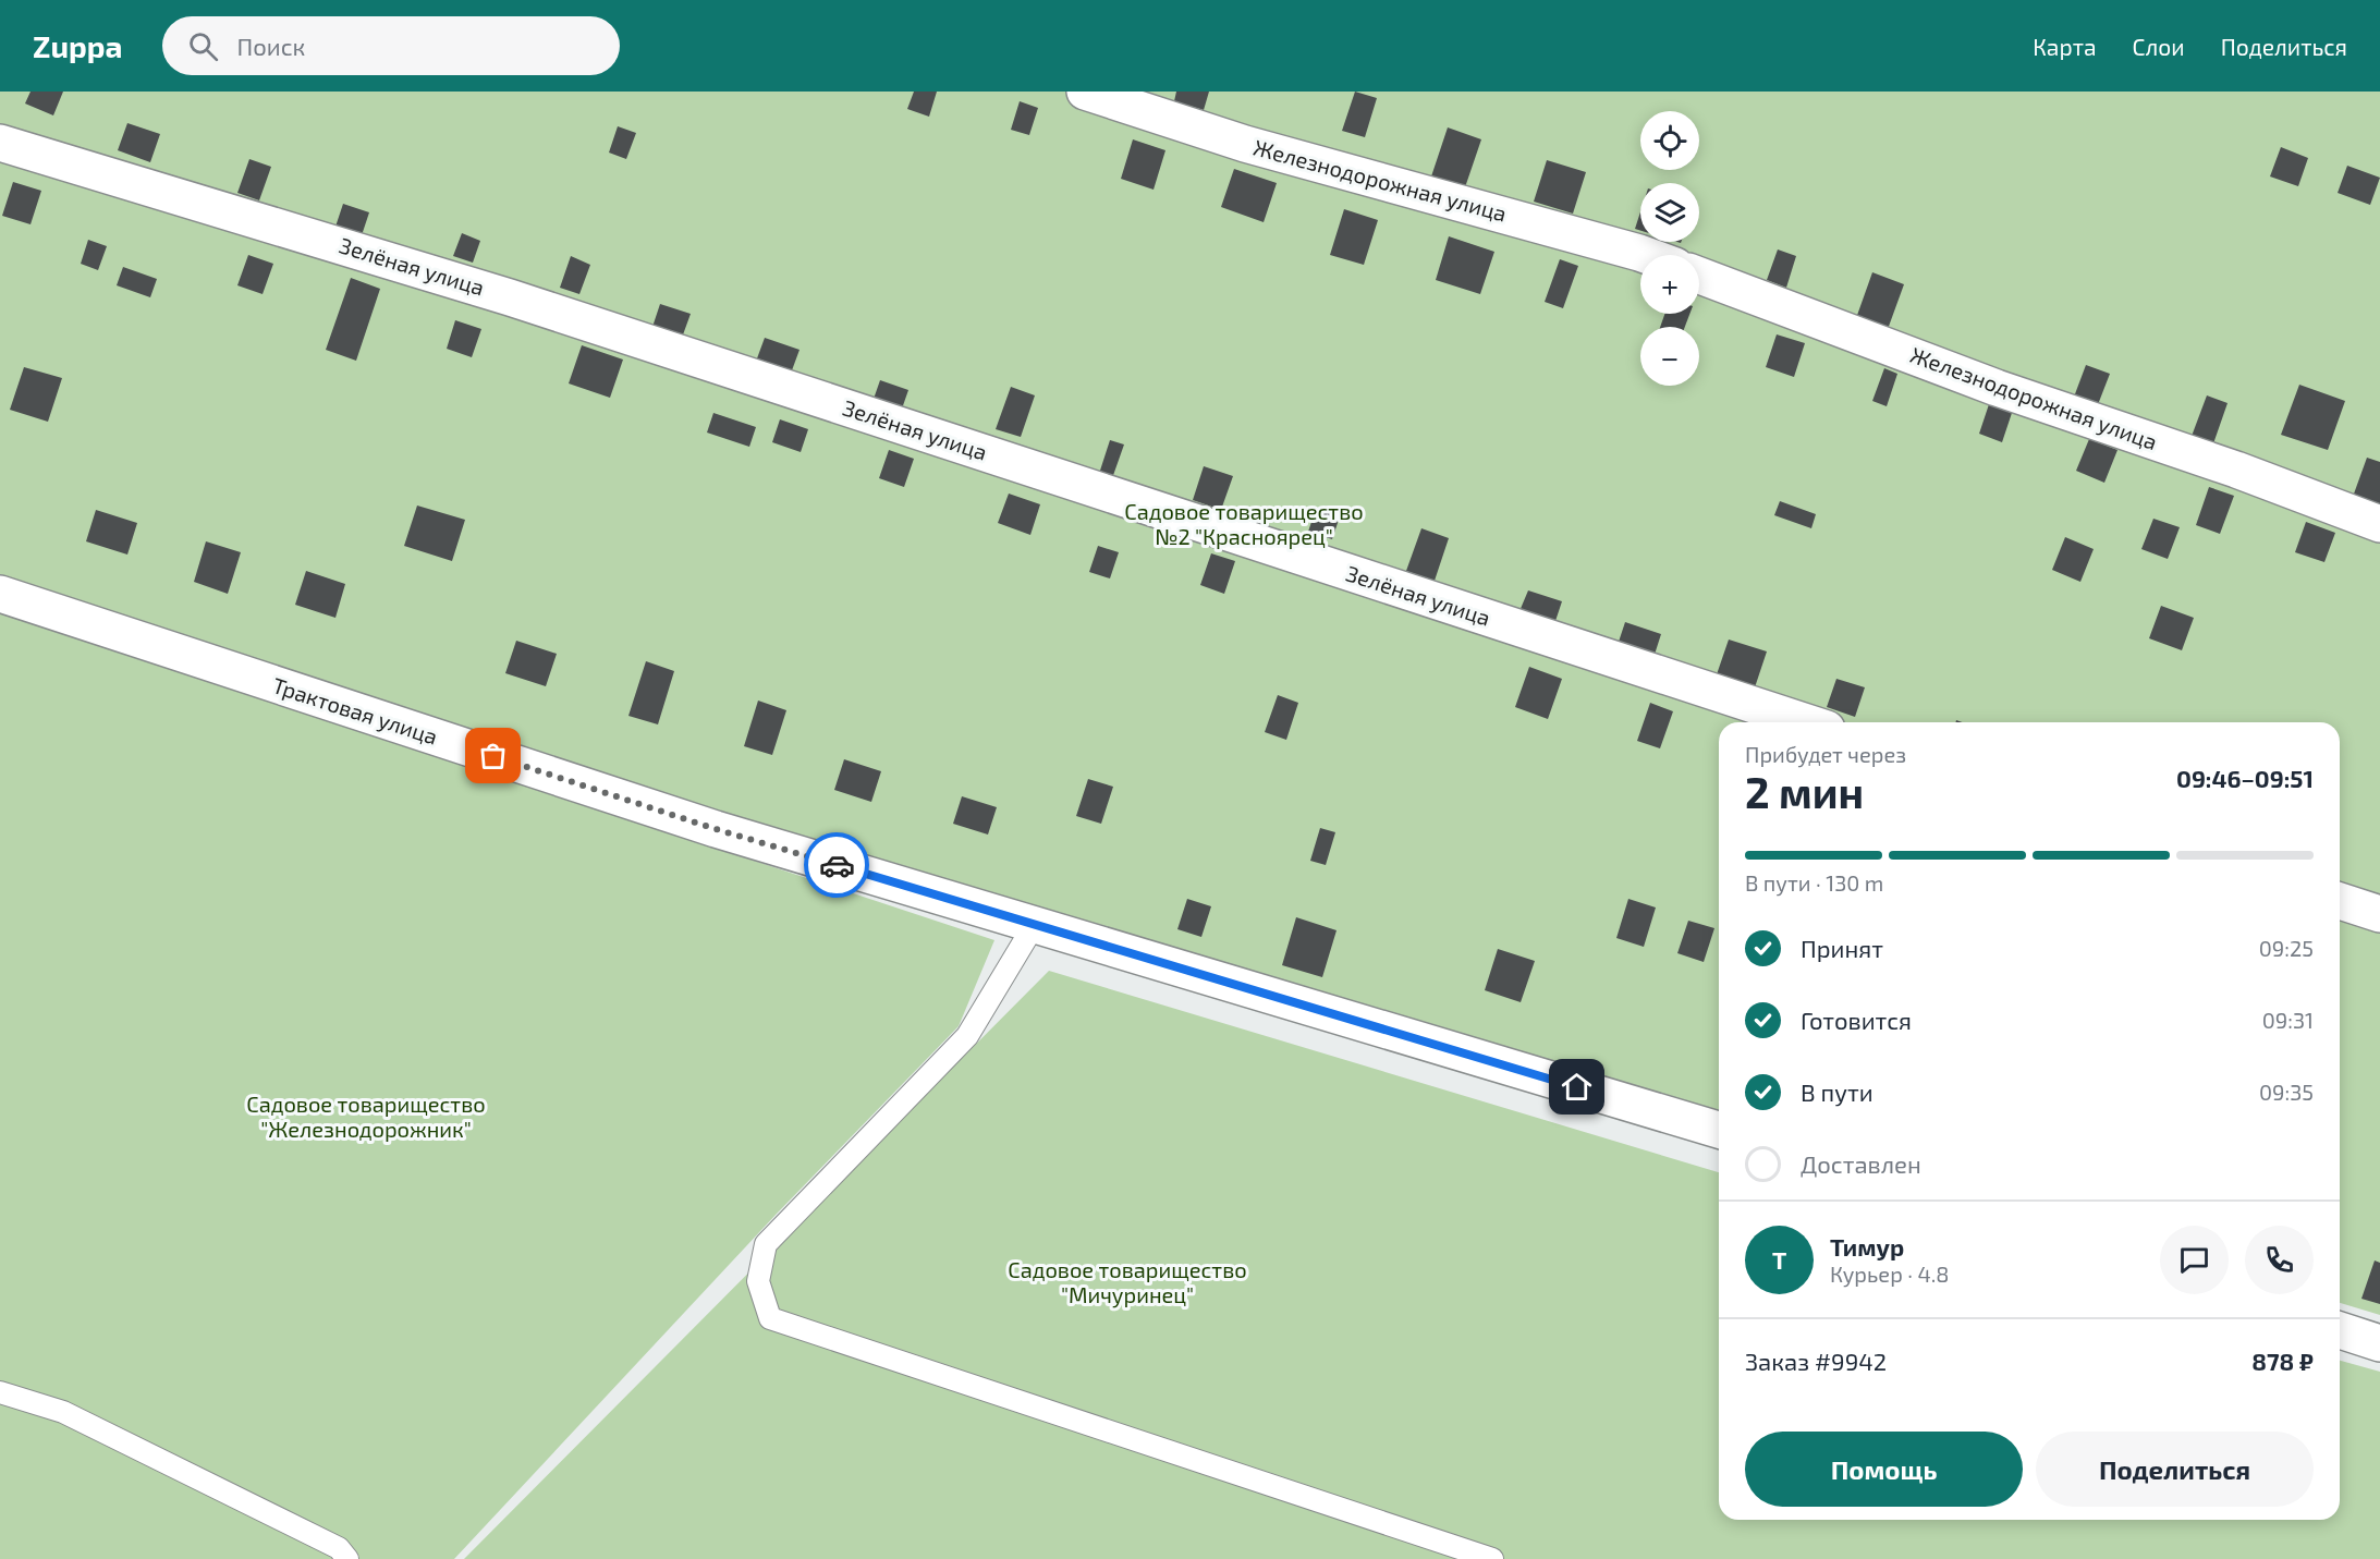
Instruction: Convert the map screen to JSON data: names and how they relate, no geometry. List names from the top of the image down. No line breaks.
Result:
{"streets":{"street":["Железнодорожная улица","Зелёная улица","Трактовая улица"]},"parks":["Садовое товарищество №2 \"Красноярец\"","Садовое товарищество \"Железнодорожник\"","Садовое товарищество \"Мичуринец\""],"page":{"header":"Zuppa","search":"Поиск","nav":["Карта","Слои","Поделиться"],"map_buttons":["+","−"],"heading":["2 мин","Прибудет через","09:46–09:51"],"panel":["Тимур","Курьер · 4.8","Заказ #9942","878 ₽"],"bar":"В пути · 130 m","list":[["Принят","09:25"],["Готовится","09:31"],["В пути","09:35"],"Доставлен"],"round":"Т","buttons":["Помощь","Поделиться"]}}
